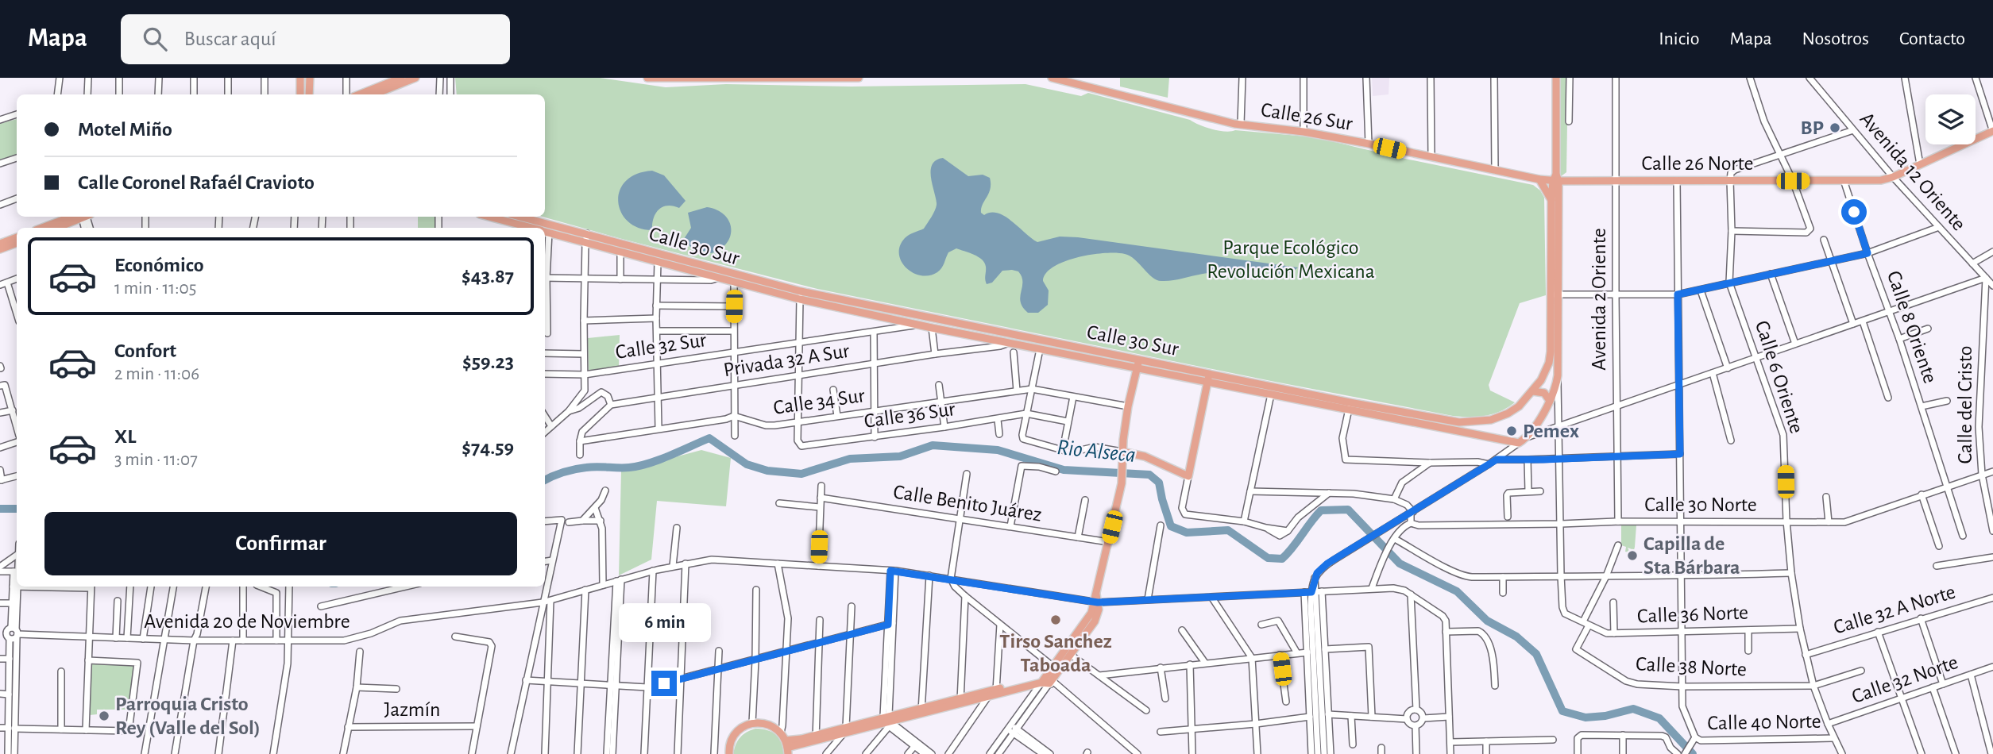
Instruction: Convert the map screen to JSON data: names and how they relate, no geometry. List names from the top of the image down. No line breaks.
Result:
{"streets":{"main road":["Calle 26 Sur","Calle 26 Norte","Calle 30 Sur"],"street":["Avenida 12 Oriente","Avenida 2 Oriente","Calle 8 Oriente","Calle 32 Sur","Privada 32 A Sur","Calle 6 Oriente","Calle 34 Sur","Calle del Cristo","Calle 36 Sur","Calle Benito Juárez","Calle 30 Norte","Calle 32 A Norte","Calle 36 Norte","Avenida 20 de Noviembre","Calle 38 Norte","Calle 32 Norte","Jazmín","Calle 40 Norte"]},"crossings":[["Calle 26 Sur","Calle 26 Norte"],["Calle 26 Sur","Calle 30 Sur"],["Calle 26 Norte","Avenida 12 Oriente"],["Calle 26 Norte","Calle 30 Sur"],["Calle 26 Norte","Avenida 2 Oriente"],["Calle 26 Norte","Calle 8 Oriente"],["Calle 26 Norte","Calle 6 Oriente"],["Avenida 12 Oriente","Calle del Cristo"],["Calle 30 Sur","Calle 32 Sur"],["Calle 30 Sur","Privada 32 A Sur"],["Avenida 2 Oriente","Calle 30 Norte"],["Calle 8 Oriente","Calle 30 Norte"],["Calle 6 Oriente","Calle 30 Norte"],["Calle 6 Oriente","Calle 32 A Norte"],["Calle 6 Oriente","Calle 36 Norte"],["Calle 6 Oriente","Calle 38 Norte"],["Calle 6 Oriente","Calle 32 Norte"],["Calle 6 Oriente","Calle 40 Norte"],["Calle 34 Sur","Calle 36 Sur"],["Calle del Cristo","Calle 30 Norte"],["Calle 36 Norte","Calle 38 Norte"]],"water":["Rio Alseca"],"parks":["Parque Ecológico Revolución Mexicana"],"places":["BP","Pemex","Capilla de Sta Bárbara","Tirso Sanchez Taboada","Parroquia Cristo Rey (Valle del Sol)"],"page":{"header":"Mapa","search":"Buscar aquí","nav":["Inicio","Mapa","Nosotros","Contacto"],"banner":["Motel Miño","Calle Coronel Rafaél Cravioto"],"list":[{"name":"Económico","note":"1 min · 11:05","value":"$43.87"},{"name":"Confort","note":"2 min · 11:06","value":"$59.23"},{"name":"XL","note":"3 min · 11:07","value":"$74.59"}],"buttons":"Confirmar","bubble":"6 min"}}
